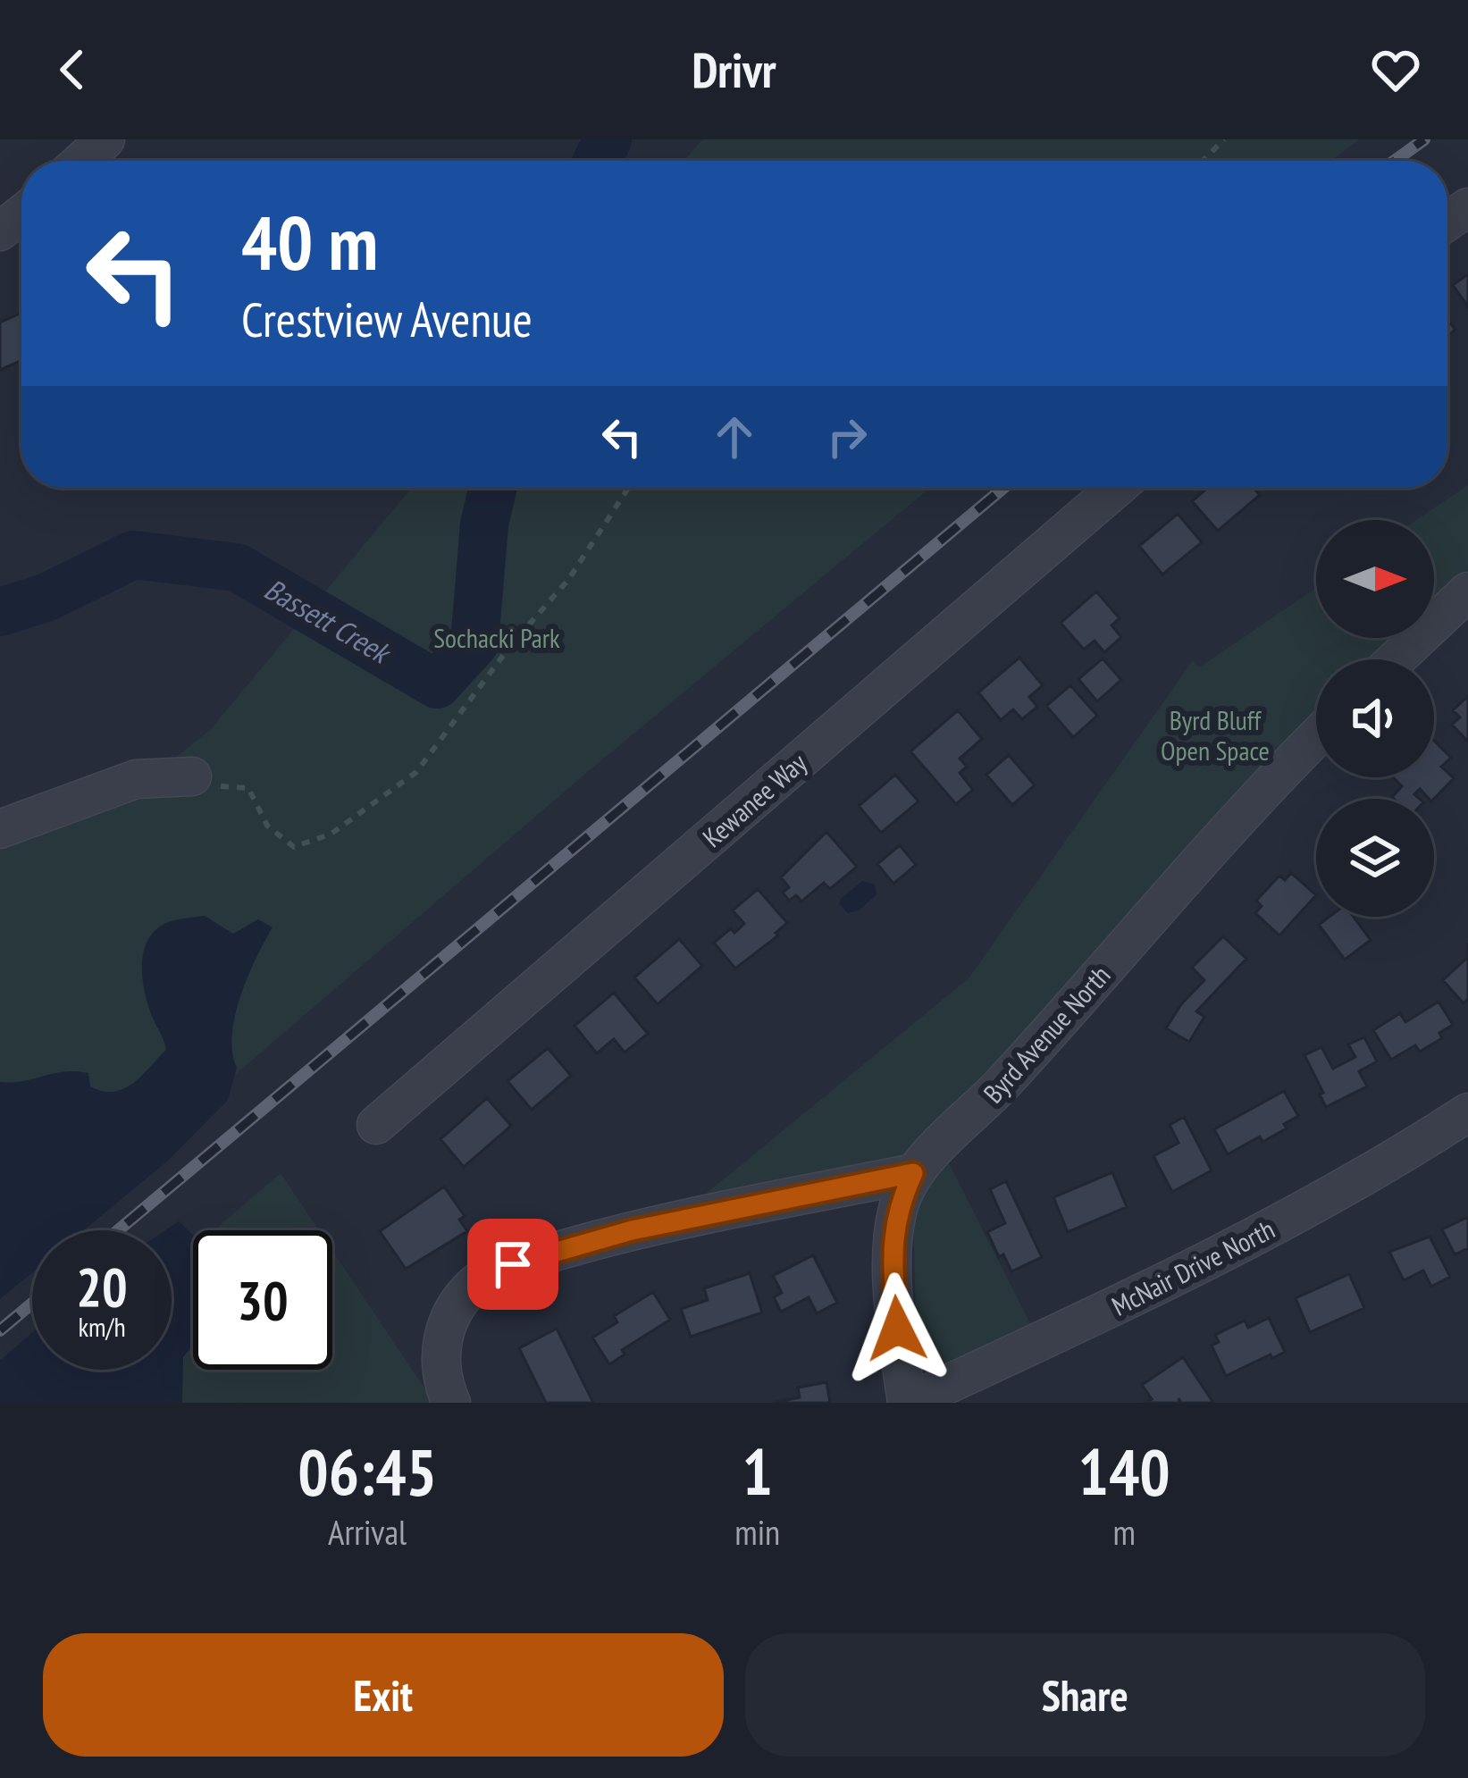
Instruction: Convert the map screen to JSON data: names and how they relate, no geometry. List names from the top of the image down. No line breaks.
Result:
{"streets":{"street":["Kewanee Way","Byrd Avenue North","McNair Drive North"]},"crossings":[["Byrd Avenue North","McNair Drive North"]],"water":["Bassett Creek"],"parks":["Sochacki Park","Byrd Bluff Open Space"],"north":"right","page":{"header":"Drivr","turn":["40 m","Crestview Avenue"],"speed":"20 km/h","limit":"30","eta":["06:45","Arrival","1","min","140","m"],"buttons":["Exit","Share"]}}
